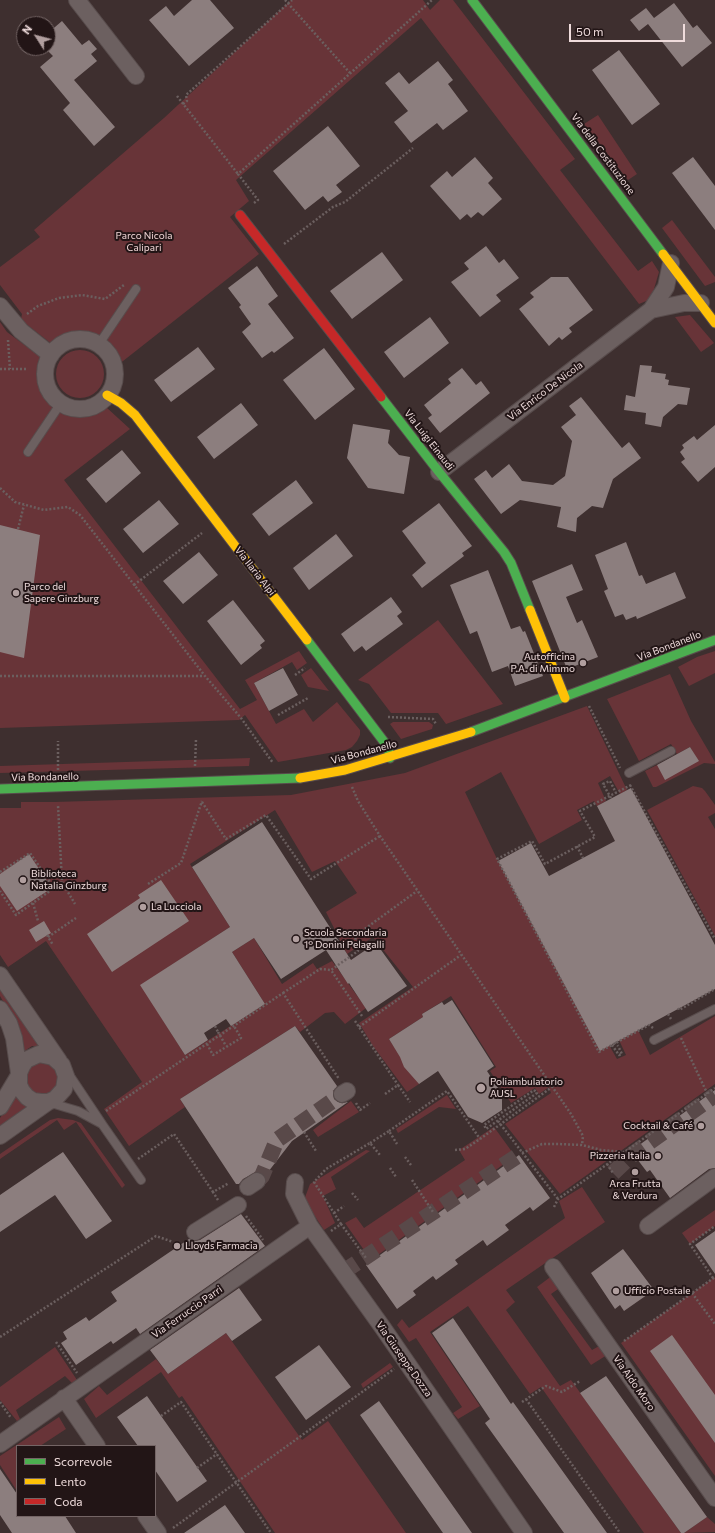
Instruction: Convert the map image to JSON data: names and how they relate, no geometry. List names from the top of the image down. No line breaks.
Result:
{"streets":{"street":["Via della Costituzione","Via Enrico De Nicola","Via Luigi Einaudi","Via Ilaria Alpi","Via Bondanello","Via Ferruccio Parri","Via Giuseppe Dozza","Via Aldo Moro"]},"crossings":[["Via della Costituzione","Via Enrico De Nicola"],["Via Enrico De Nicola","Via Luigi Einaudi"],["Via Luigi Einaudi","Via Bondanello"],["Via Ilaria Alpi","Via Bondanello"],["Via Ferruccio Parri","Via Giuseppe Dozza"]],"parks":["Parco Nicola Calipari"],"places":["Parco del Sapere Ginzburg","Autofficina P.A. di Mimmo","Biblioteca Natalia Ginzburg","La Lucciola","Scuola Secondaria 1° Donini Pelagalli","Poliambulatorio AUSL","Cocktail & Café","Pizzeria Italia","Arca Frutta & Verdura","Lloyds Farmacia","Ufficio Postale"],"legend":["Scorrevole","Lento","Coda"],"scale_bar":"50 m","north":"top left"}
